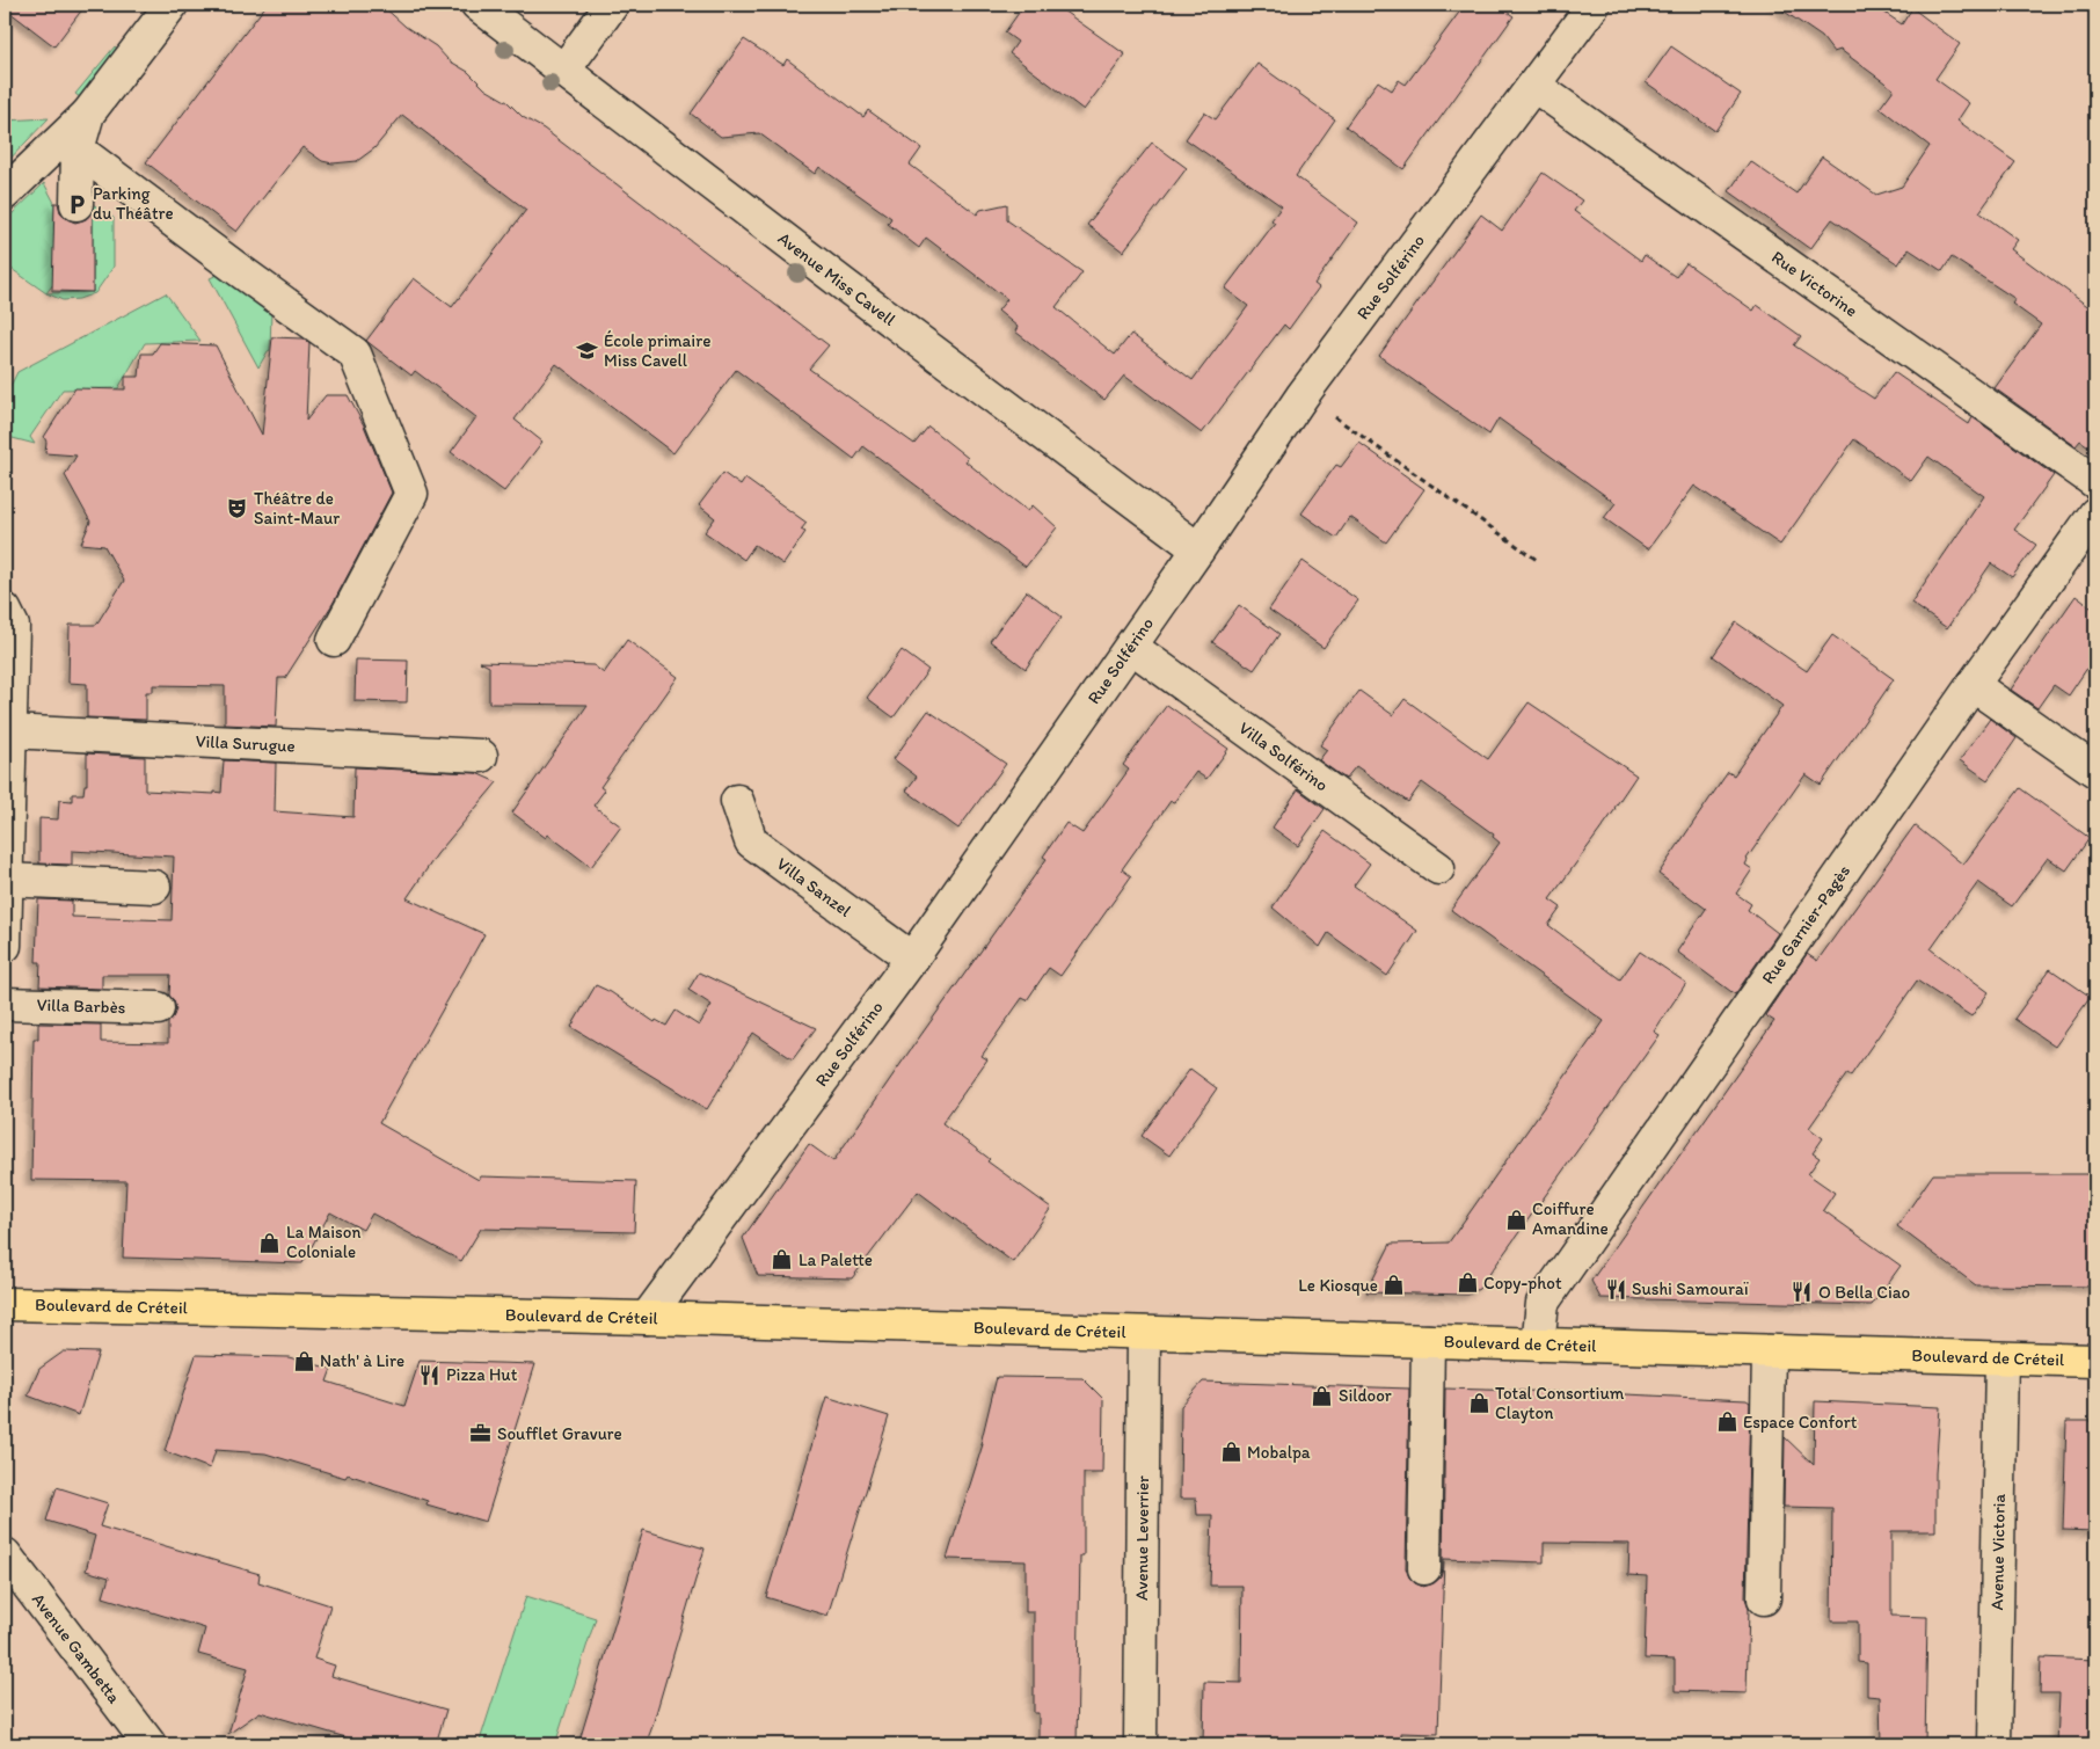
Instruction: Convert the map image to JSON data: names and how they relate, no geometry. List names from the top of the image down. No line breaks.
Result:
{"streets":{"main road":["Boulevard de Créteil"],"street":["Avenue Miss Cavell","Rue Solférino","Rue Victorine","Villa Surugue","Villa Solférino","Villa Sanzel","Rue Garnier-Pagès","Villa Barbès","Avenue Leverrier","Avenue Victoria","Avenue Gambetta"]},"crossings":[["Avenue Miss Cavell","Rue Solférino"],["Rue Solférino","Rue Victorine"],["Rue Solférino","Villa Solférino"],["Rue Solférino","Villa Sanzel"],["Rue Solférino","Boulevard de Créteil"],["Rue Garnier-Pagès","Boulevard de Créteil"],["Boulevard de Créteil","Avenue Leverrier"],["Boulevard de Créteil","Avenue Victoria"]],"places":{"parking":["Parking du Théâtre"],"school or university":["École primaire Miss Cavell"],"theatre":["Théâtre de Saint-Maur"],"shop":["Coiffure Amandine","La Maison Coloniale","La Palette","Copy-phot","Le Kiosque","Nath' à Lire","Sildoor","Total Consortium Clayton","Espace Confort","Mobalpa"],"restaurant":["Sushi Samouraï","O Bella Ciao","Pizza Hut"],"office":["Soufflet Gravure"]}}
